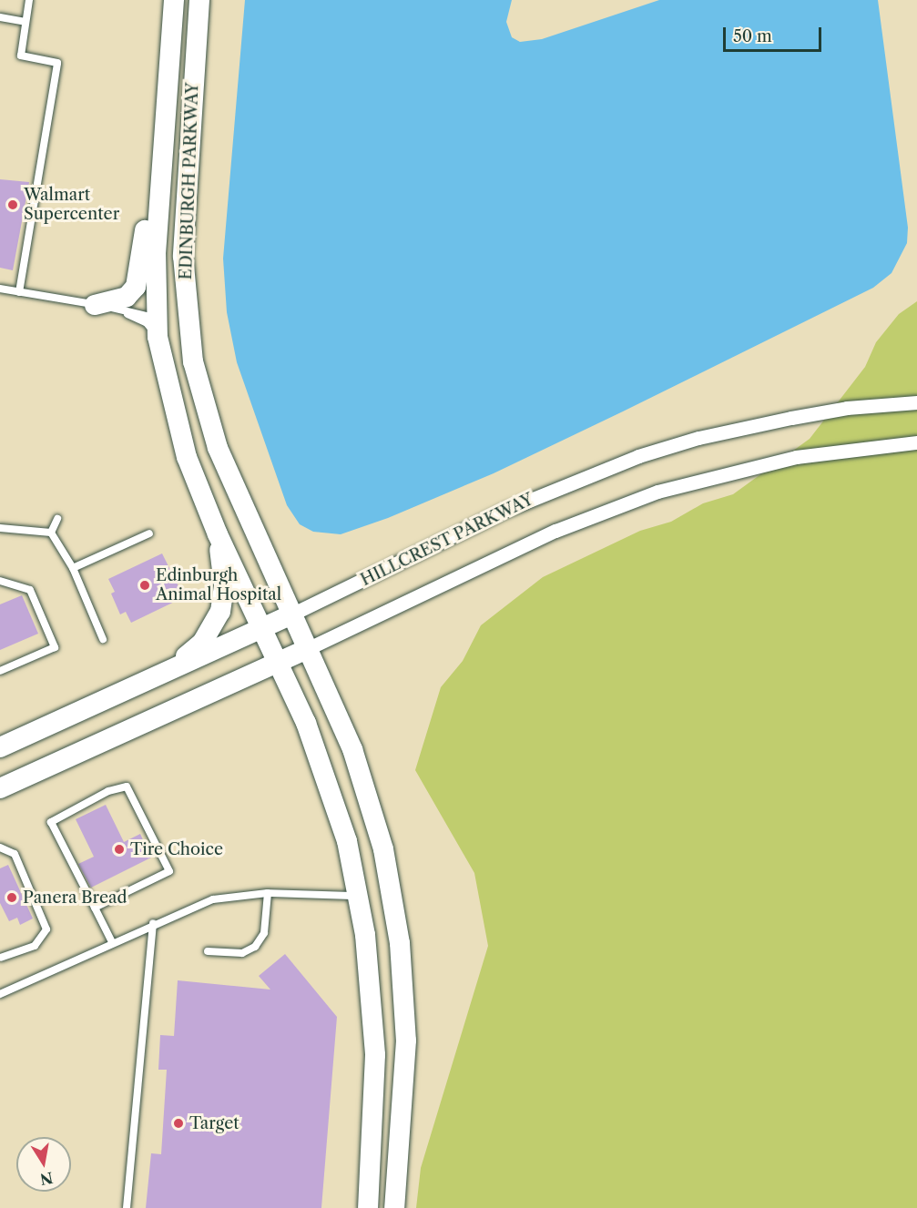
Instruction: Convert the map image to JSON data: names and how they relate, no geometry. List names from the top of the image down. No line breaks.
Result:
{"streets":{"main road":["EDINBURGH PARKWAY","HILLCREST PARKWAY"]},"crossings":[["EDINBURGH PARKWAY","HILLCREST PARKWAY"]],"places":["Walmart Supercenter","Edinburgh Animal Hospital","Tire Choice","Panera Bread","Target"],"scale_bar":"50 m","north":"bottom"}
